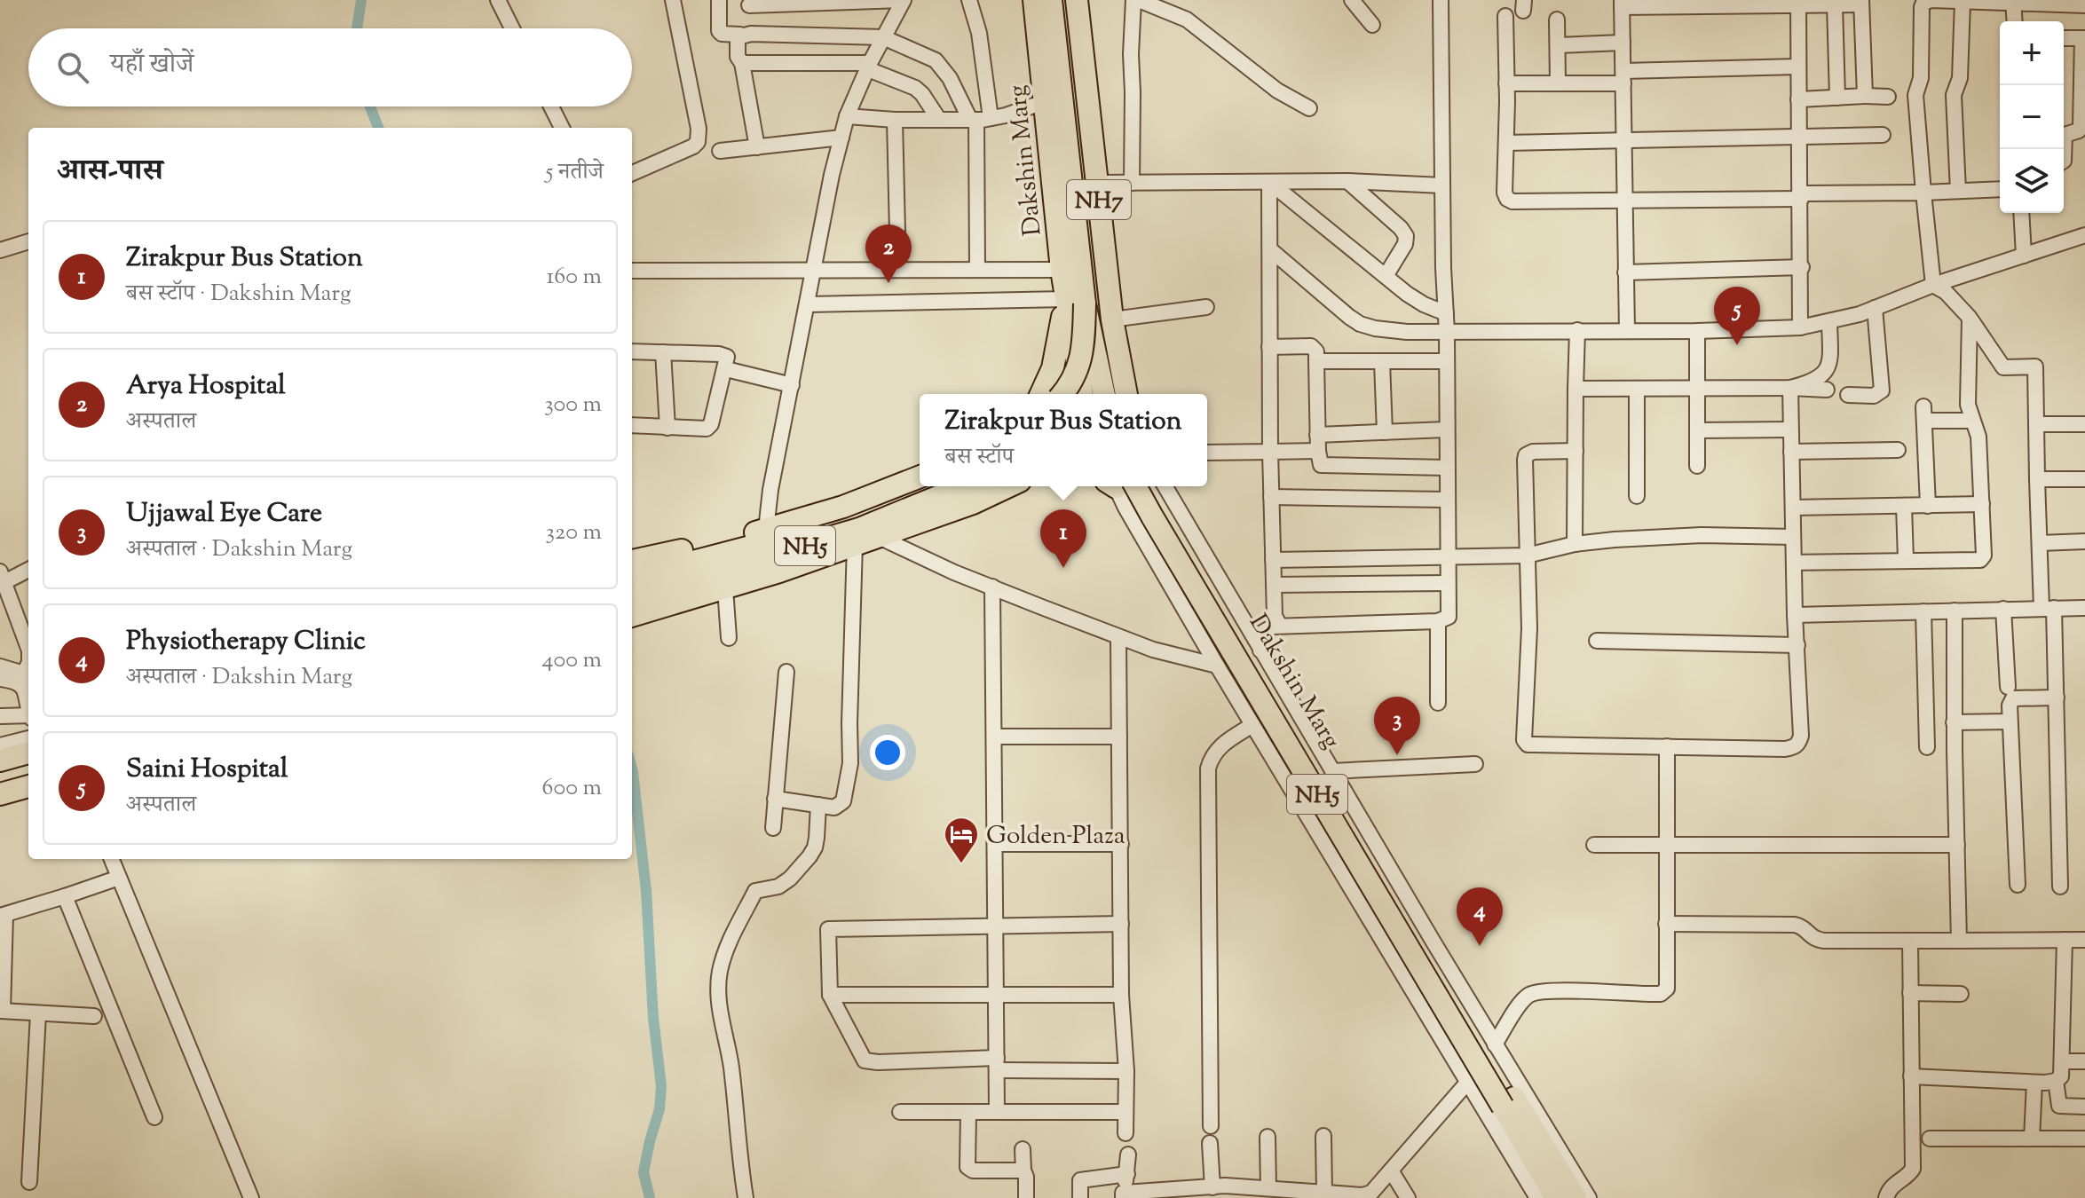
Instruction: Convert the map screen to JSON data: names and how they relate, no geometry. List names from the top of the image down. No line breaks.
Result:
{"streets":{"highway":["Dakshin Marg","NH7","NH5"]},"crossings":[["Dakshin Marg","NH7"]],"places":{"hotel":["Golden Plaza"]},"page":{"map_buttons":["+","−"],"search":"यहाँ खोजें","heading":["आस-पास","5 नतीजे"],"list":[{"mark":"1","name":"Zirakpur Bus Station","note":"बस स्टॉप · Dakshin Marg","value":"160 m"},{"mark":"2","name":"Arya Hospital","note":"अस्पताल","value":"300 m"},{"mark":"3","name":"Ujjawal Eye Care","note":"अस्पताल · Dakshin Marg","value":"320 m"},{"mark":"4","name":"Physiotherapy Clinic","note":"अस्पताल · Dakshin Marg","value":"400 m"},{"mark":"5","name":"Saini Hospital","note":"अस्पताल","value":"600 m"}],"pins":["2","5","1","3","4"],"popup":["Zirakpur Bus Station","बस स्टॉप"]}}
